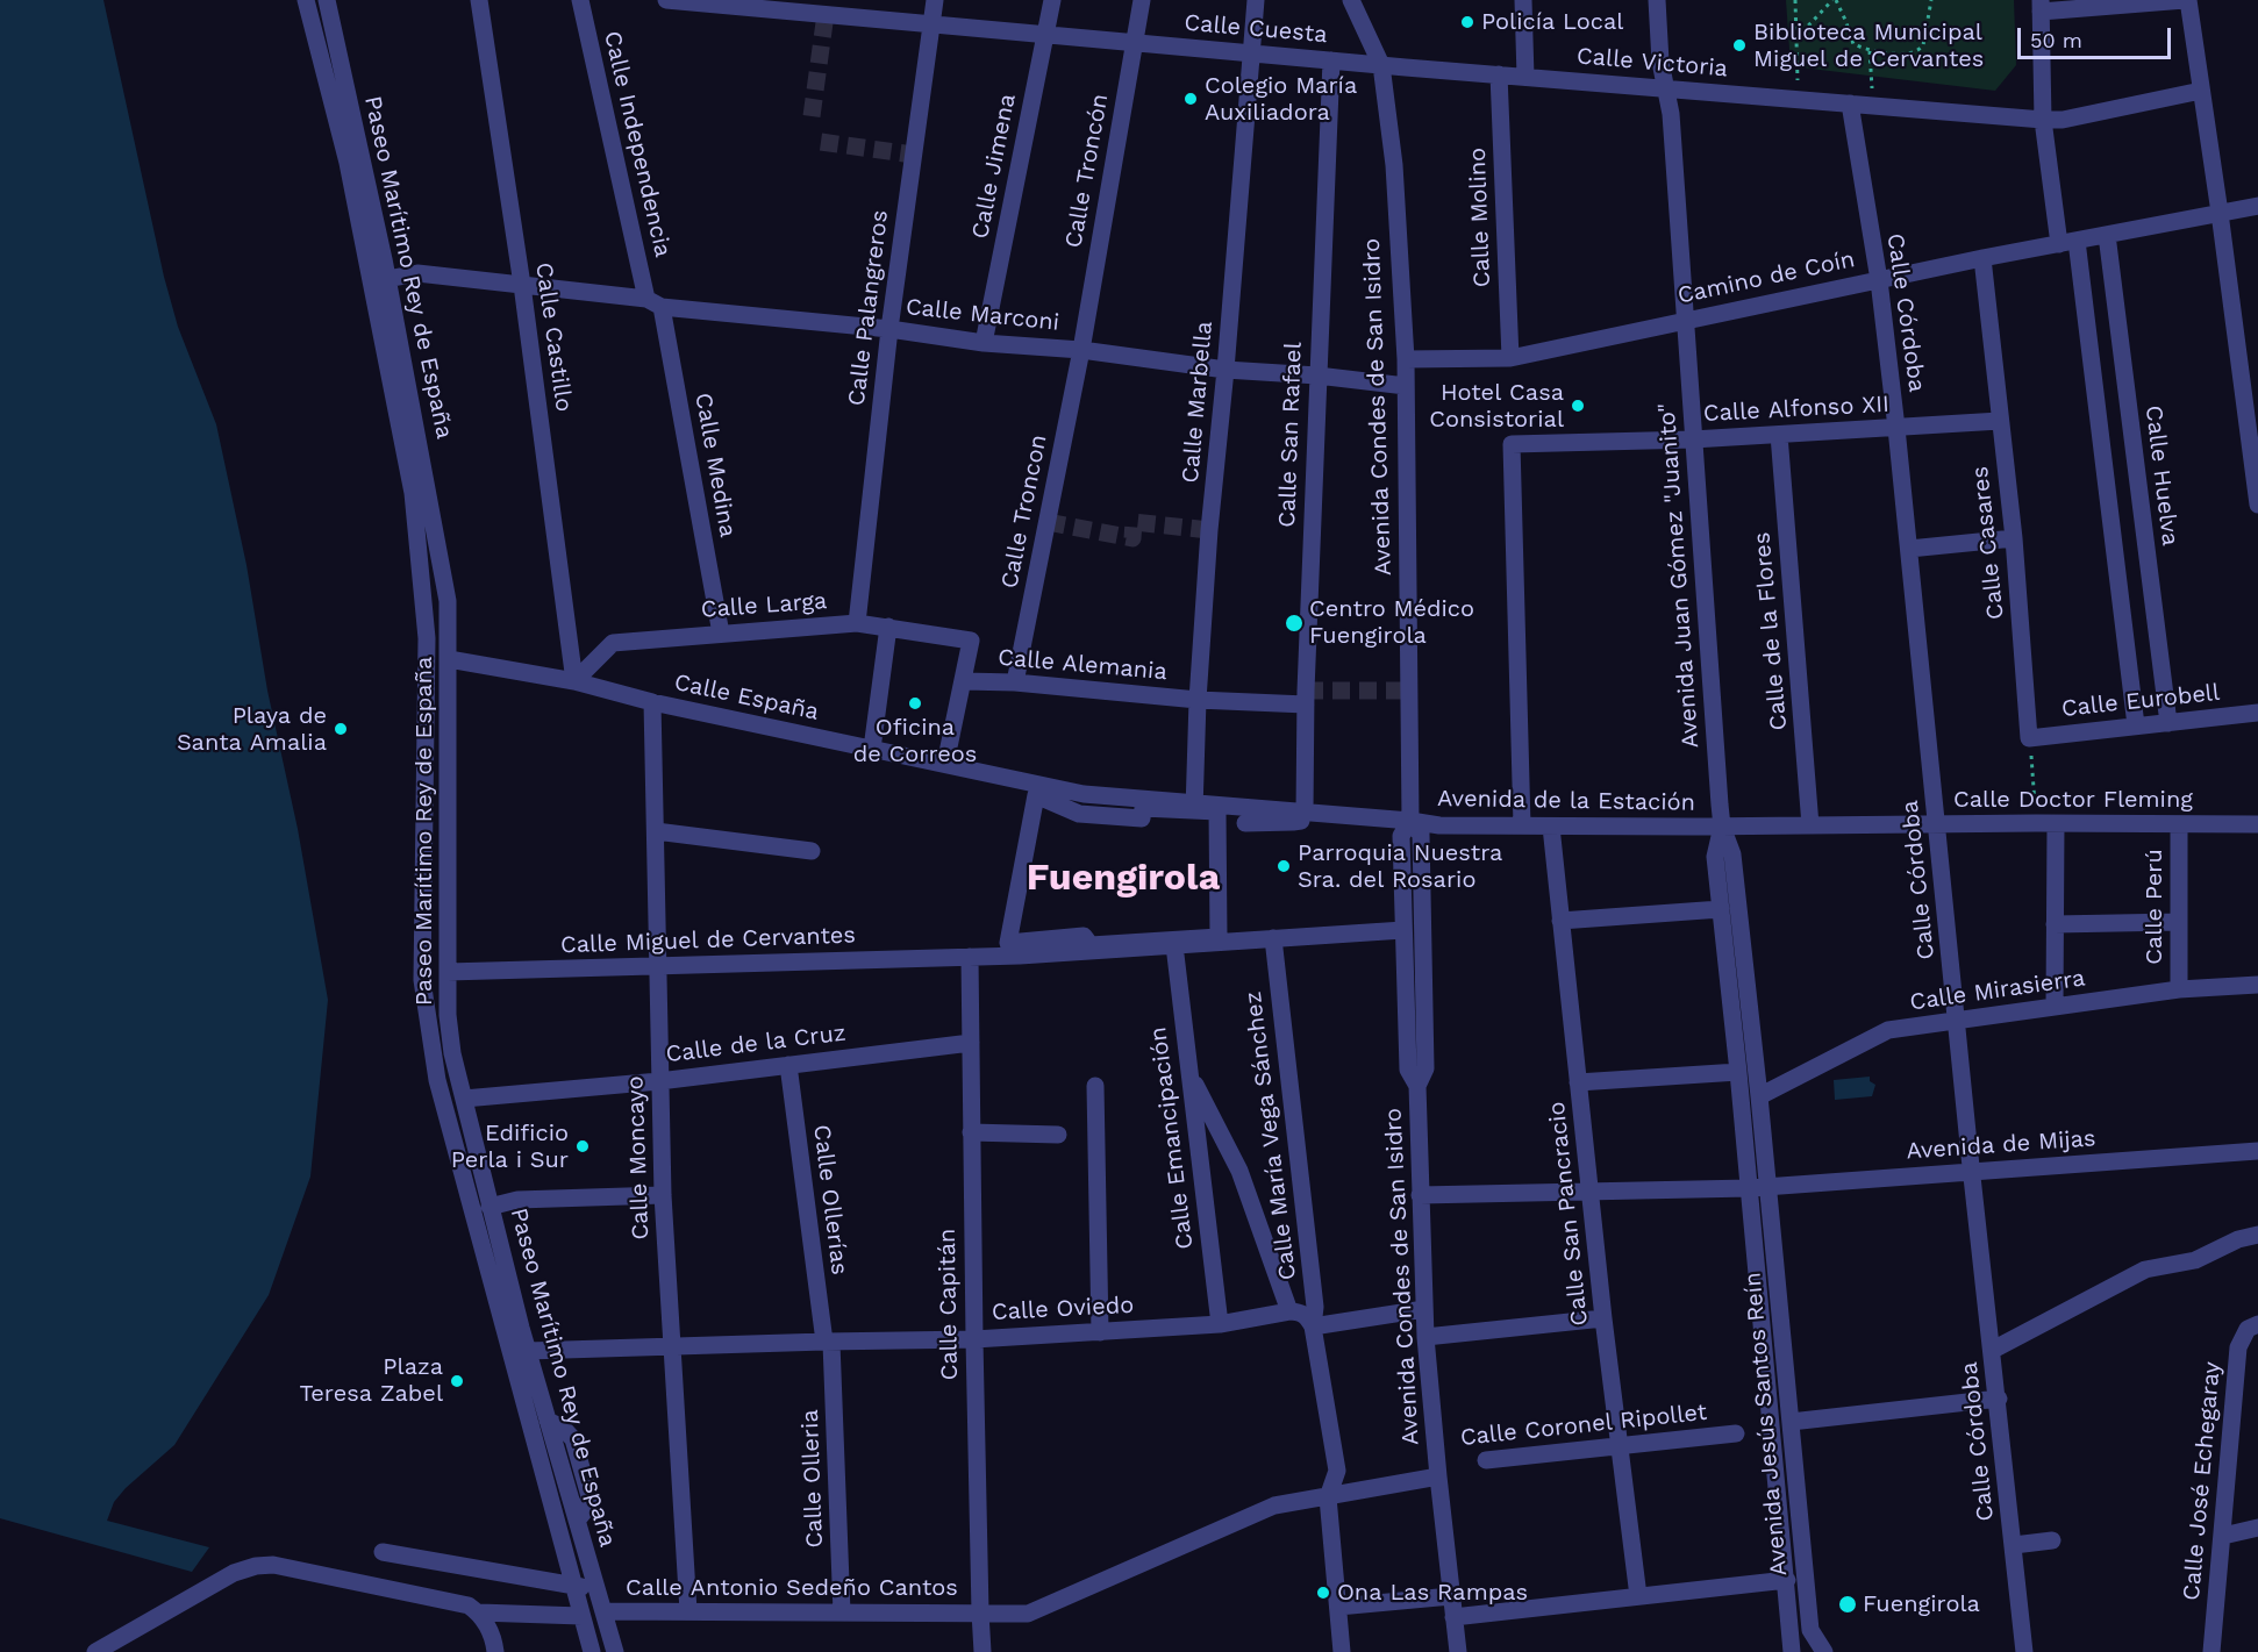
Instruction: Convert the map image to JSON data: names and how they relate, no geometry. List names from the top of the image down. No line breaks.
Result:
{"streets":{"street":["Calle Cuesta","Calle Victoria","Calle Independencia","Calle Jimena","Calle Troncón","Calle Molino","Paseo Marítimo Rey de España","Camino de Coín","Calle Palangreros","Calle Córdoba","Calle Marconi","Calle Castillo","Calle Marbella","Avenida Condes de San Isidro","Calle Alfonso XII","Calle San Rafael","Calle Medina","Calle Huelva","Calle Troncon","Calle Casares","Avenida Juan Gómez \"Juanito\"","Calle Larga","Calle de la Flores","Calle Alemania","Calle España","Calle Eurobell","Calle Doctor Fleming","Avenida de la Estación","Calle Perú","Calle Miguel de Cervantes","Calle Mirasierra","Calle de la Cruz","Calle María Vega Sánchez","Calle Emancipación","Avenida de Mijas","Calle Moncayo","Calle Ollerías","Calle San Pancracio","Calle Capitán","Calle Oviedo","Avenida Jesús Santos Reín","Calle Coronel Ripollet","Calle Olleria","Calle José Echegaray","Calle Antonio Sedeño Cantos"]},"crossings":[["Calle Cuesta","Calle Victoria"],["Calle Cuesta","Calle Jimena"],["Calle Cuesta","Calle Troncón"],["Calle Cuesta","Calle Palangreros"],["Calle Cuesta","Calle Marbella"],["Calle Cuesta","Avenida Condes de San Isidro"],["Calle Cuesta","Calle San Rafael"],["Calle Victoria","Calle Molino"],["Calle Victoria","Calle Córdoba"],["Calle Victoria","Avenida Condes de San Isidro"],["Calle Victoria","Avenida Juan Gómez \"Juanito\""],["Calle Independencia","Calle Marconi"],["Calle Independencia","Calle Medina"],["Calle Jimena","Calle Marconi"],["Calle Troncón","Calle Marconi"],["Calle Troncón","Calle Troncon"],["Calle Molino","Camino de Coín"],["Paseo Marítimo Rey de España","Calle Marconi"],["Paseo Marítimo Rey de España","Calle España"],["Paseo Marítimo Rey de España","Calle Miguel de Cervantes"],["Paseo Marítimo Rey de España","Calle de la Cruz"],["Paseo Marítimo Rey de España","Calle Oviedo"],["Paseo Marítimo Rey de España","Calle Antonio Sedeño Cantos"],["Camino de Coín","Calle Córdoba"],["Camino de Coín","Avenida Condes de San Isidro"],["Camino de Coín","Calle Huelva"],["Camino de Coín","Calle Casares"],["Camino de Coín","Avenida Juan Gómez \"Juanito\""],["Calle Palangreros","Calle Marconi"],["Calle Palangreros","Calle Larga"],["Calle Córdoba","Calle Alfonso XII"],["Calle Córdoba","Calle Doctor Fleming"],["Calle Córdoba","Calle Mirasierra"],["Calle Córdoba","Avenida de Mijas"],["Calle Marconi","Calle Castillo"],["Calle Marconi","Calle Marbella"],["Calle Marconi","Avenida Condes de San Isidro"],["Calle Marconi","Calle San Rafael"],["Calle Marconi","Calle Medina"],["Calle Marconi","Calle Troncon"],["Calle Castillo","Calle Larga"],["Calle Castillo","Calle España"],["Calle Marbella","Calle Alemania"],["Calle Marbella","Calle España"],["Calle Marbella","Avenida de la Estación"],["Avenida Condes de San Isidro","Avenida de la Estación"],["Avenida Condes de San Isidro","Calle Miguel de Cervantes"],["Avenida Condes de San Isidro","Avenida de Mijas"],["Avenida Condes de San Isidro","Calle Antonio Sedeño Cantos"],["Calle Alfonso XII","Calle Casares"],["Calle Alfonso XII","Avenida Juan Gómez \"Juanito\""],["Calle Alfonso XII","Calle de la Flores"],["Calle Alfonso XII","Avenida de la Estación"],["Calle San Rafael","Calle Alemania"],["Calle San Rafael","Avenida de la Estación"],["Calle Medina","Calle Larga"],["Calle Huelva","Calle Eurobell"],["Calle Troncon","Calle Alemania"],["Calle Casares","Calle Eurobell"],["Avenida Juan Gómez \"Juanito\"","Calle Doctor Fleming"],["Avenida Juan Gómez \"Juanito\"","Avenida de la Estación"],["Avenida Juan Gómez \"Juanito\"","Calle Mirasierra"],["Avenida Juan Gómez \"Juanito\"","Avenida de Mijas"],["Avenida Juan Gómez \"Juanito\"","Avenida Jesús Santos Reín"],["Calle Larga","Calle Alemania"],["Calle Larga","Calle España"],["Calle de la Flores","Calle Doctor Fleming"],["Calle España","Avenida de la Estación"],["Calle España","Calle Moncayo"],["Calle Doctor Fleming","Avenida de la Estación"],["Calle Doctor Fleming","Calle Perú"],["Avenida de la Estación","Calle San Pancracio"],["Calle Perú","Calle Mirasierra"],["Calle Miguel de Cervantes","Calle María Vega Sánchez"],["Calle Miguel de Cervantes","Calle Emancipación"],["Calle Miguel de Cervantes","Calle Moncayo"],["Calle Miguel de Cervantes","Calle Capitán"],["Calle de la Cruz","Calle Moncayo"],["Calle de la Cruz","Calle Ollerías"],["Calle de la Cruz","Calle Capitán"],["Calle María Vega Sánchez","Calle Antonio Sedeño Cantos"],["Calle Emancipación","Calle Oviedo"],["Avenida de Mijas","Calle San Pancracio"],["Avenida de Mijas","Avenida Jesús Santos Reín"],["Calle Moncayo","Calle Oviedo"],["Calle Moncayo","Calle Antonio Sedeño Cantos"],["Calle Ollerías","Calle Oviedo"],["Calle Ollerías","Calle Olleria"],["Calle San Pancracio","Calle Coronel Ripollet"],["Calle Capitán","Calle Oviedo"],["Calle Capitán","Calle Antonio Sedeño Cantos"],["Calle Oviedo","Calle Olleria"],["Calle Olleria","Calle Antonio Sedeño Cantos"]],"districts":["Fuengirola"],"places":["Policía Local","Biblioteca Municipal Miguel de Cervantes","Colegio María Auxiliadora","Hotel Casa Consistorial","Centro Médico Fuengirola","Oficina de Correos","Playa de Santa Amalia","Parroquia Nuestra Sra. del Rosario","Edificio Perla i Sur","Plaza Teresa Zabel","Ona Las Rampas","Fuengirola"],"scale_bar":"50 m"}
